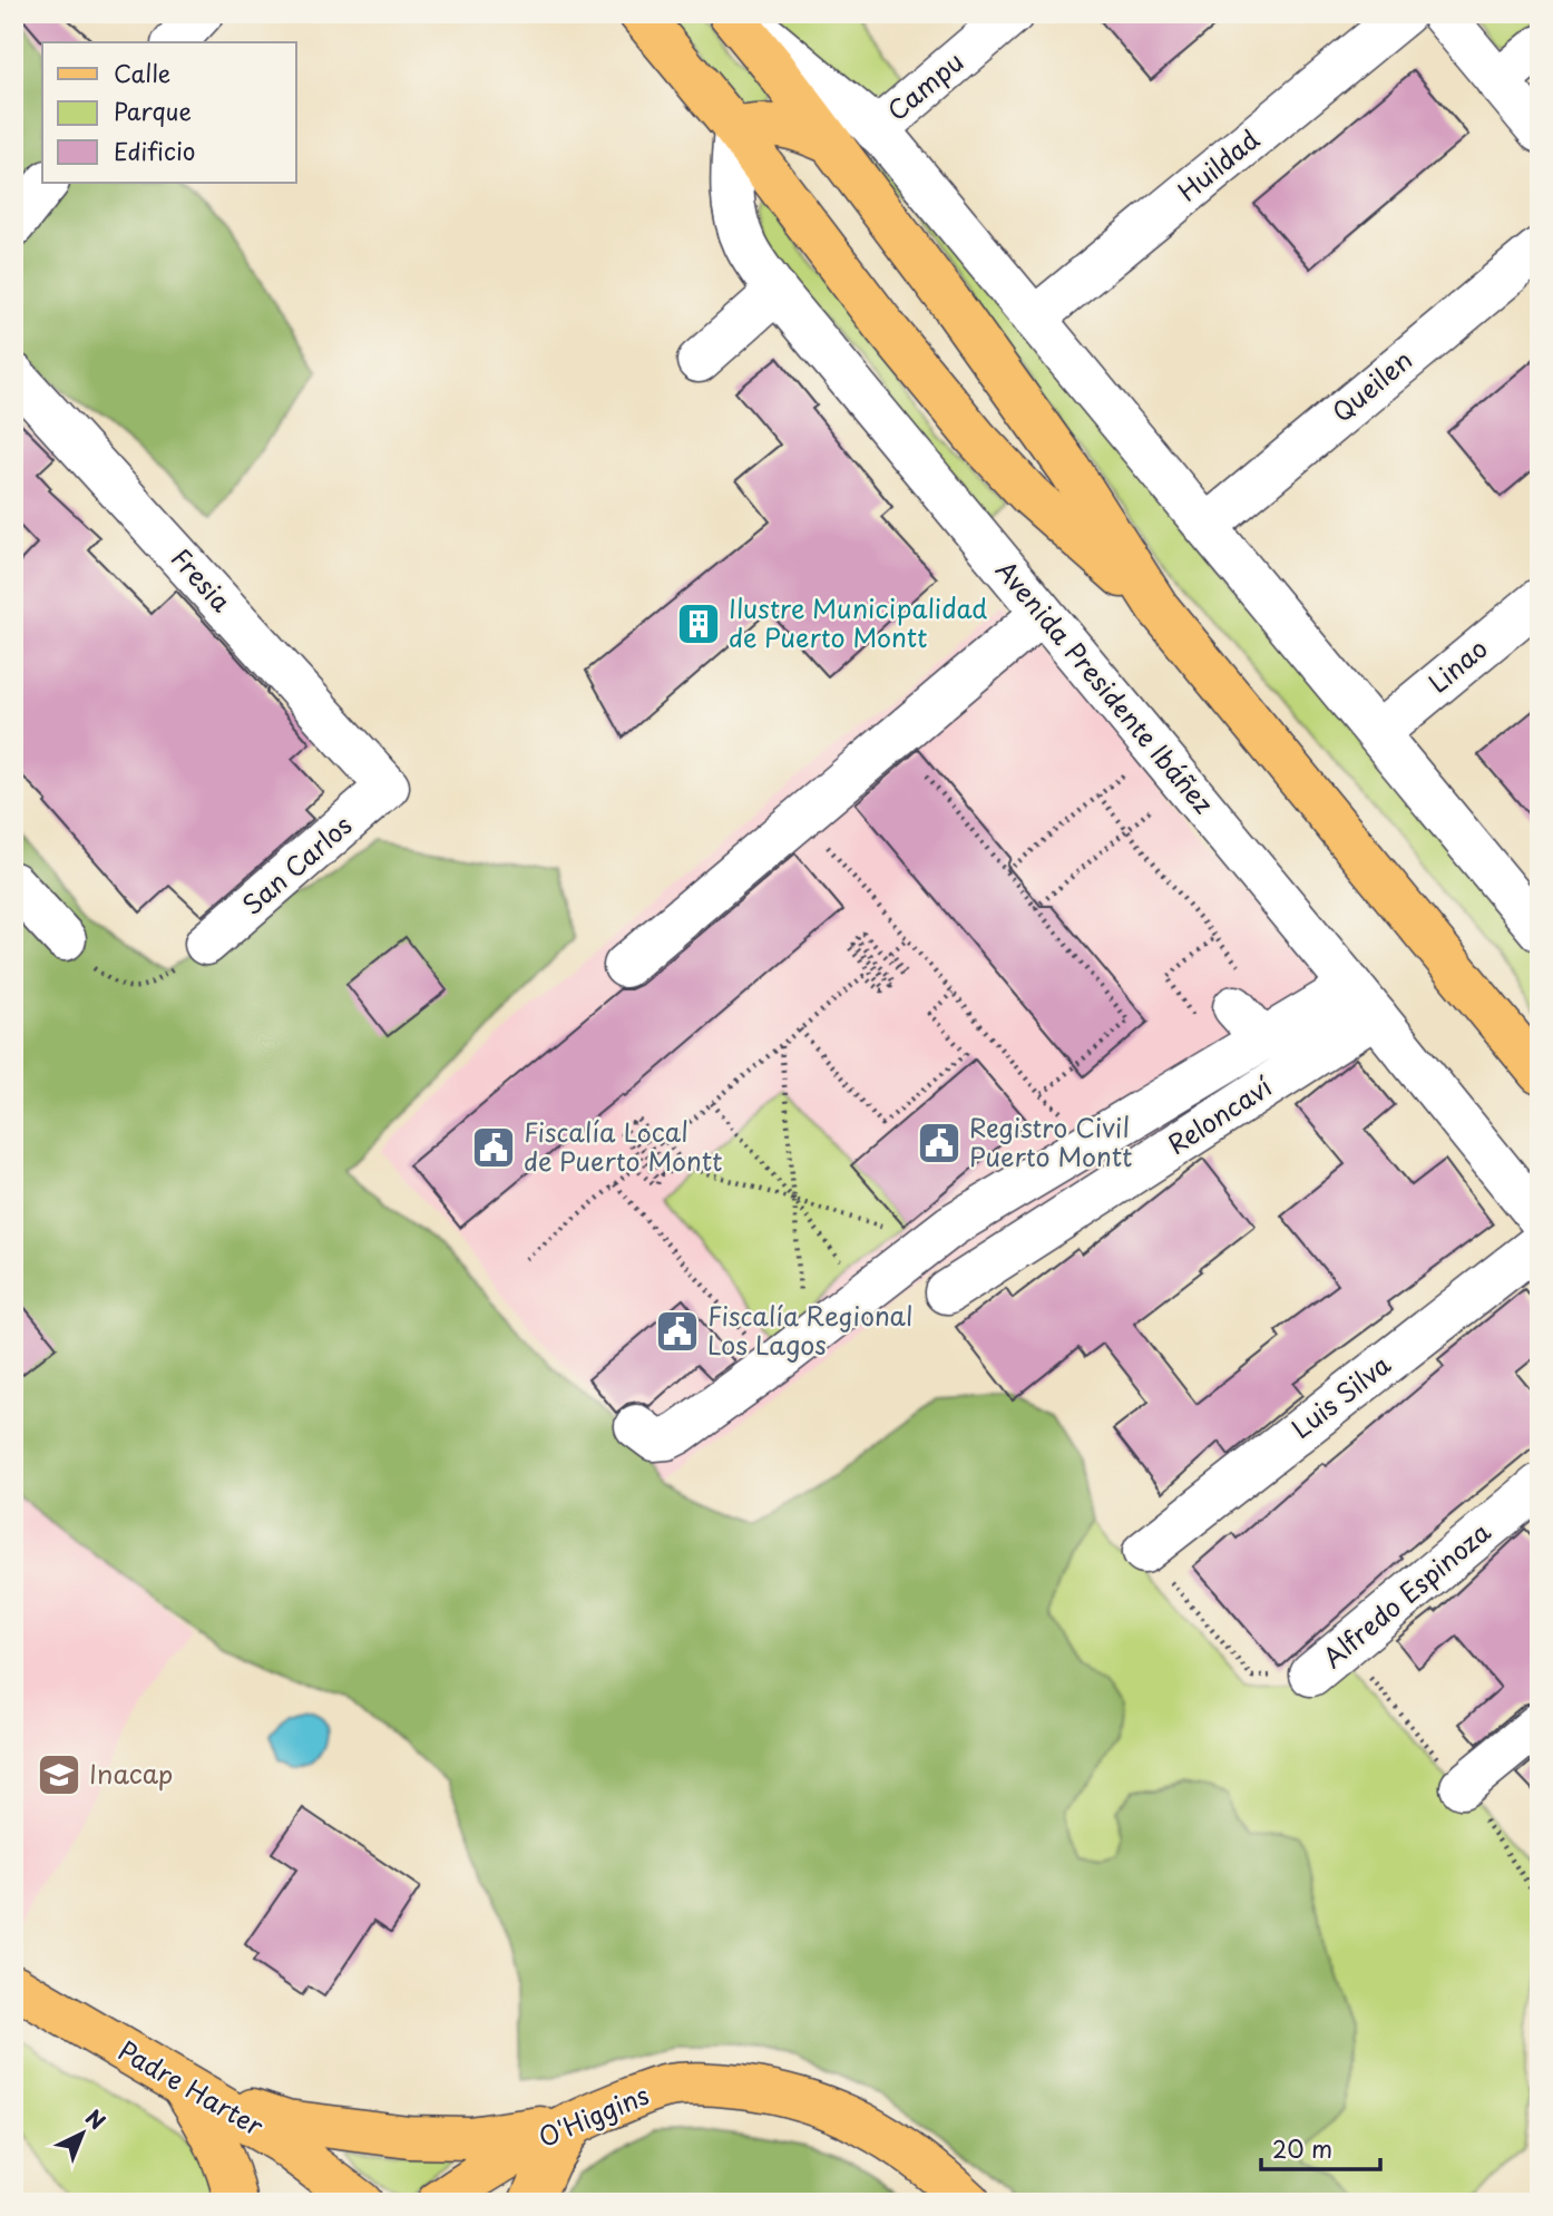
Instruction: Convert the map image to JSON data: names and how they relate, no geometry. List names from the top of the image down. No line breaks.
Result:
{"streets":{"main road":["Padre Harter","O'Higgins"],"street":["Campu","Huildad","Queilen","Fresia","Linao","Avenida Presidente Ibáñez","San Carlos","Reloncaví","Luis Silva","Alfredo Espinoza"]},"crossings":[["Fresia","San Carlos"],["Avenida Presidente Ibáñez","Reloncaví"]],"places":{"building":["Ilustre Municipalidad de Puerto Montt"],"public building":["Registro Civil Puerto Montt","Fiscalía Local de Puerto Montt","Fiscalía Regional Los Lagos"],"school or university":["Inacap"]},"legend":["Calle","Parque","Edificio"],"scale_bar":"20 m","north":"top right"}
